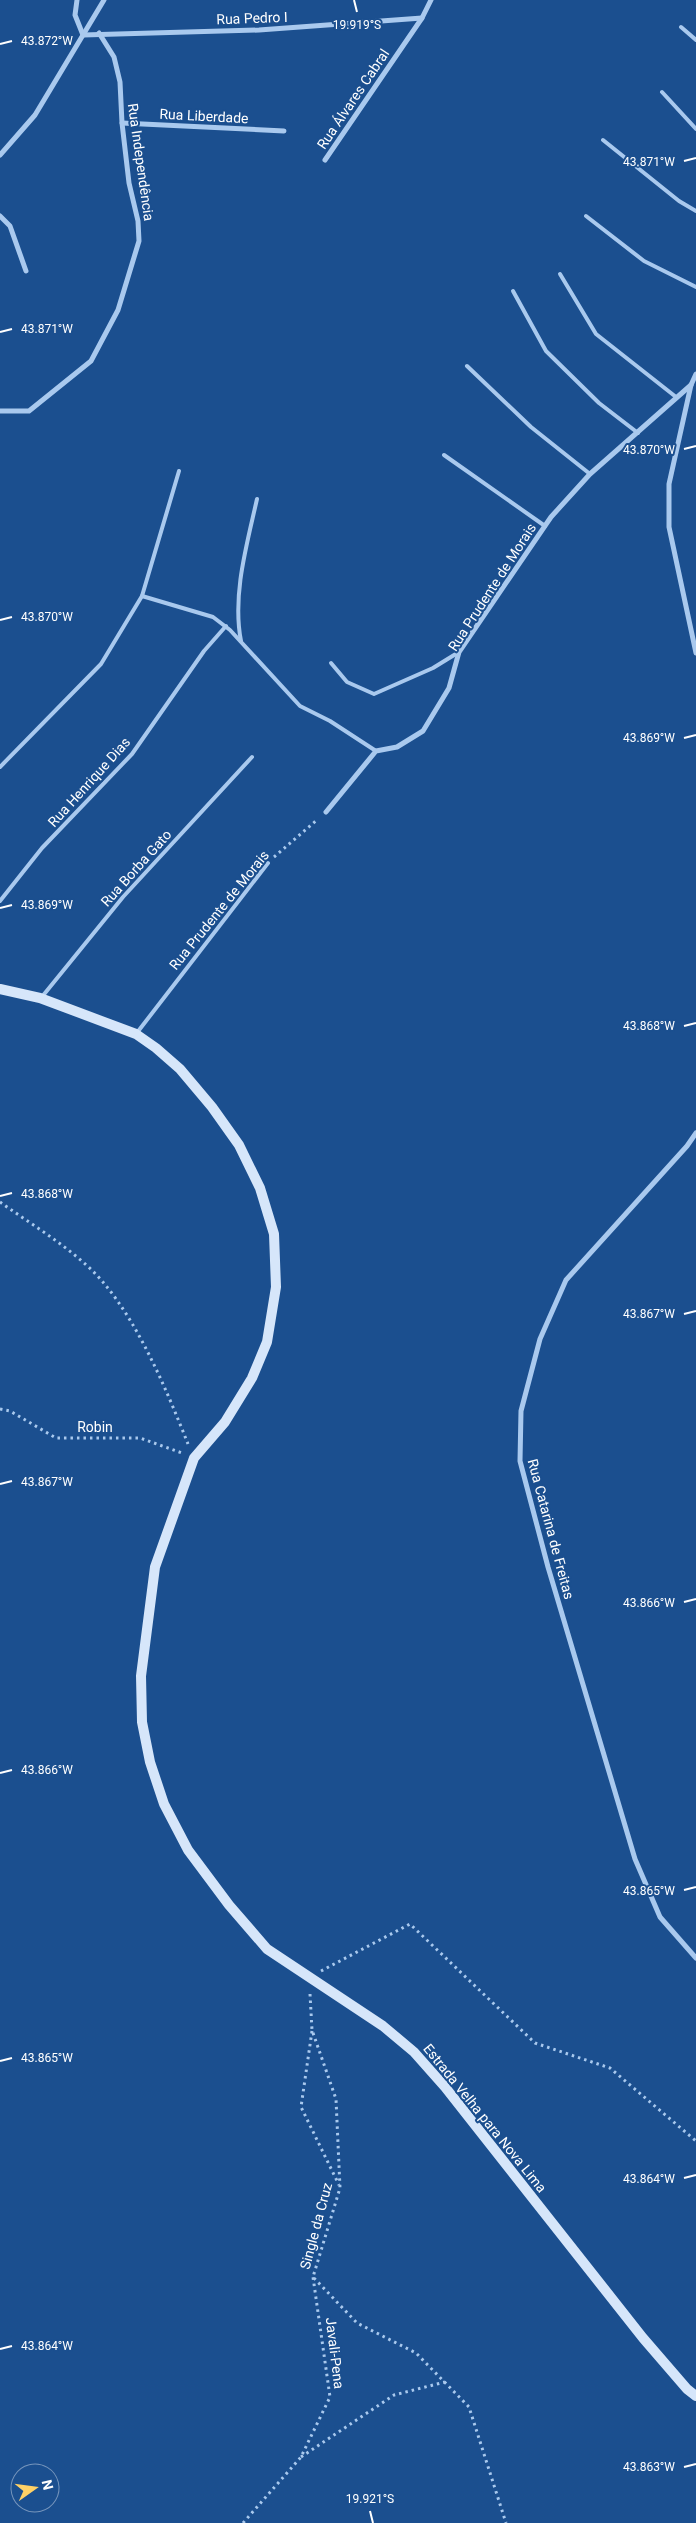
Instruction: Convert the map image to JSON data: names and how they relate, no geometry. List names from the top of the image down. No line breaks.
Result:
{"streets":{"street":["Rua Pedro I","Rua Álvares Cabral","Rua Liberdade","Rua Independência","Rua Prudente de Morais","Rua Catarina de Freitas","Estrada Velha para Nova Lima"],"lane":["Rua Henrique Dias","Rua Borba Gato"],"path":["Robin","Single da Cruz","Javali-Pena"]},"crossings":[["Rua Pedro I","Rua Álvares Cabral"],["Rua Pedro I","Rua Independência"],["Rua Liberdade","Rua Independência"],["Rua Prudente de Morais","Estrada Velha para Nova Lima"],["Rua Borba Gato","Estrada Velha para Nova Lima"],["Robin","Estrada Velha para Nova Lima"],["Estrada Velha para Nova Lima","Single da Cruz"],["Single da Cruz","Javali-Pena"]],"north":"right","coordinates":["19.919°S","43.872°W","43.871°W","43.870°W","43.869°W","43.868°W","43.867°W","43.866°W","43.865°W","43.864°W","43.863°W","19.921°S"]}
